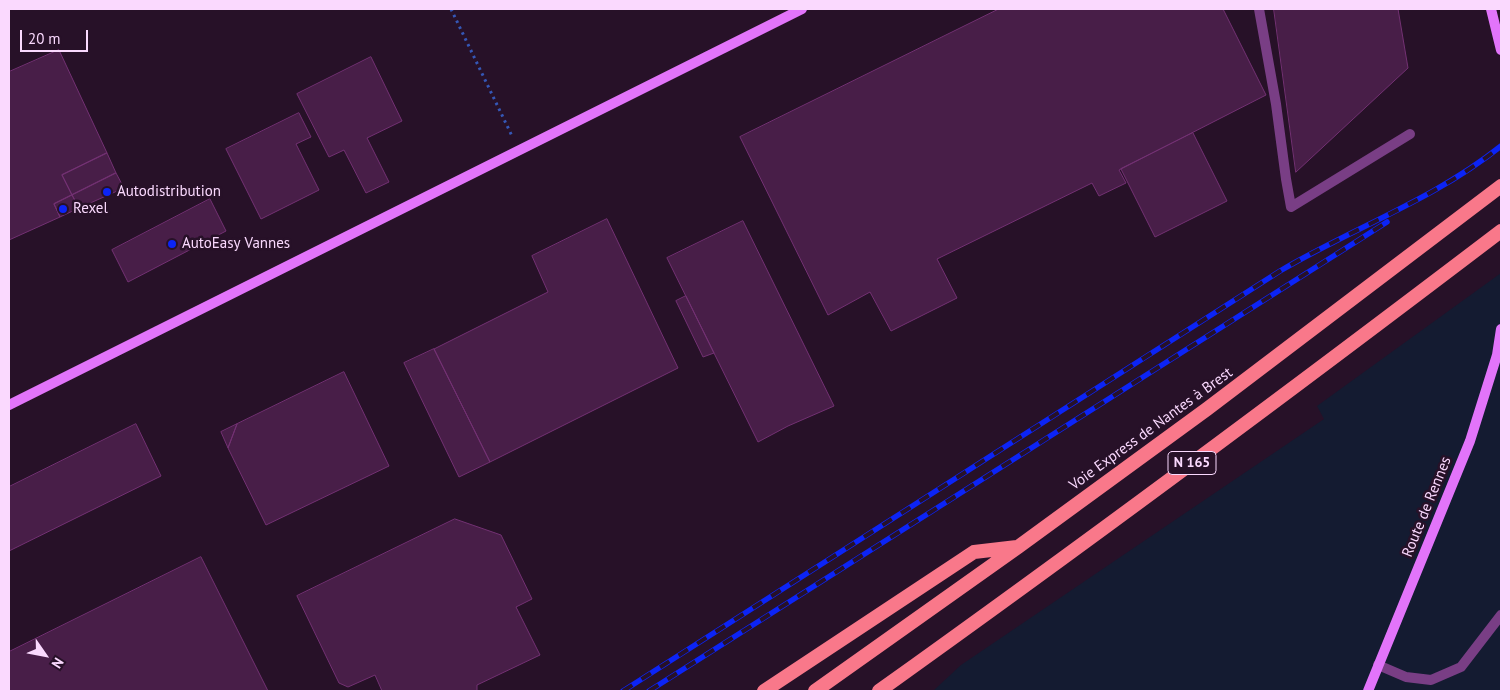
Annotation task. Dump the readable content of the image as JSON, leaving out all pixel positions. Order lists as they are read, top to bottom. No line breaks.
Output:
{"streets":{"highway":["Voie Express de Nantes à Brest","N 165"],"main road":["Route de Rennes"]},"places":["Autodistribution","Rexel","AutoEasy Vannes"],"scale_bar":"20 m","north":"bottom right"}
